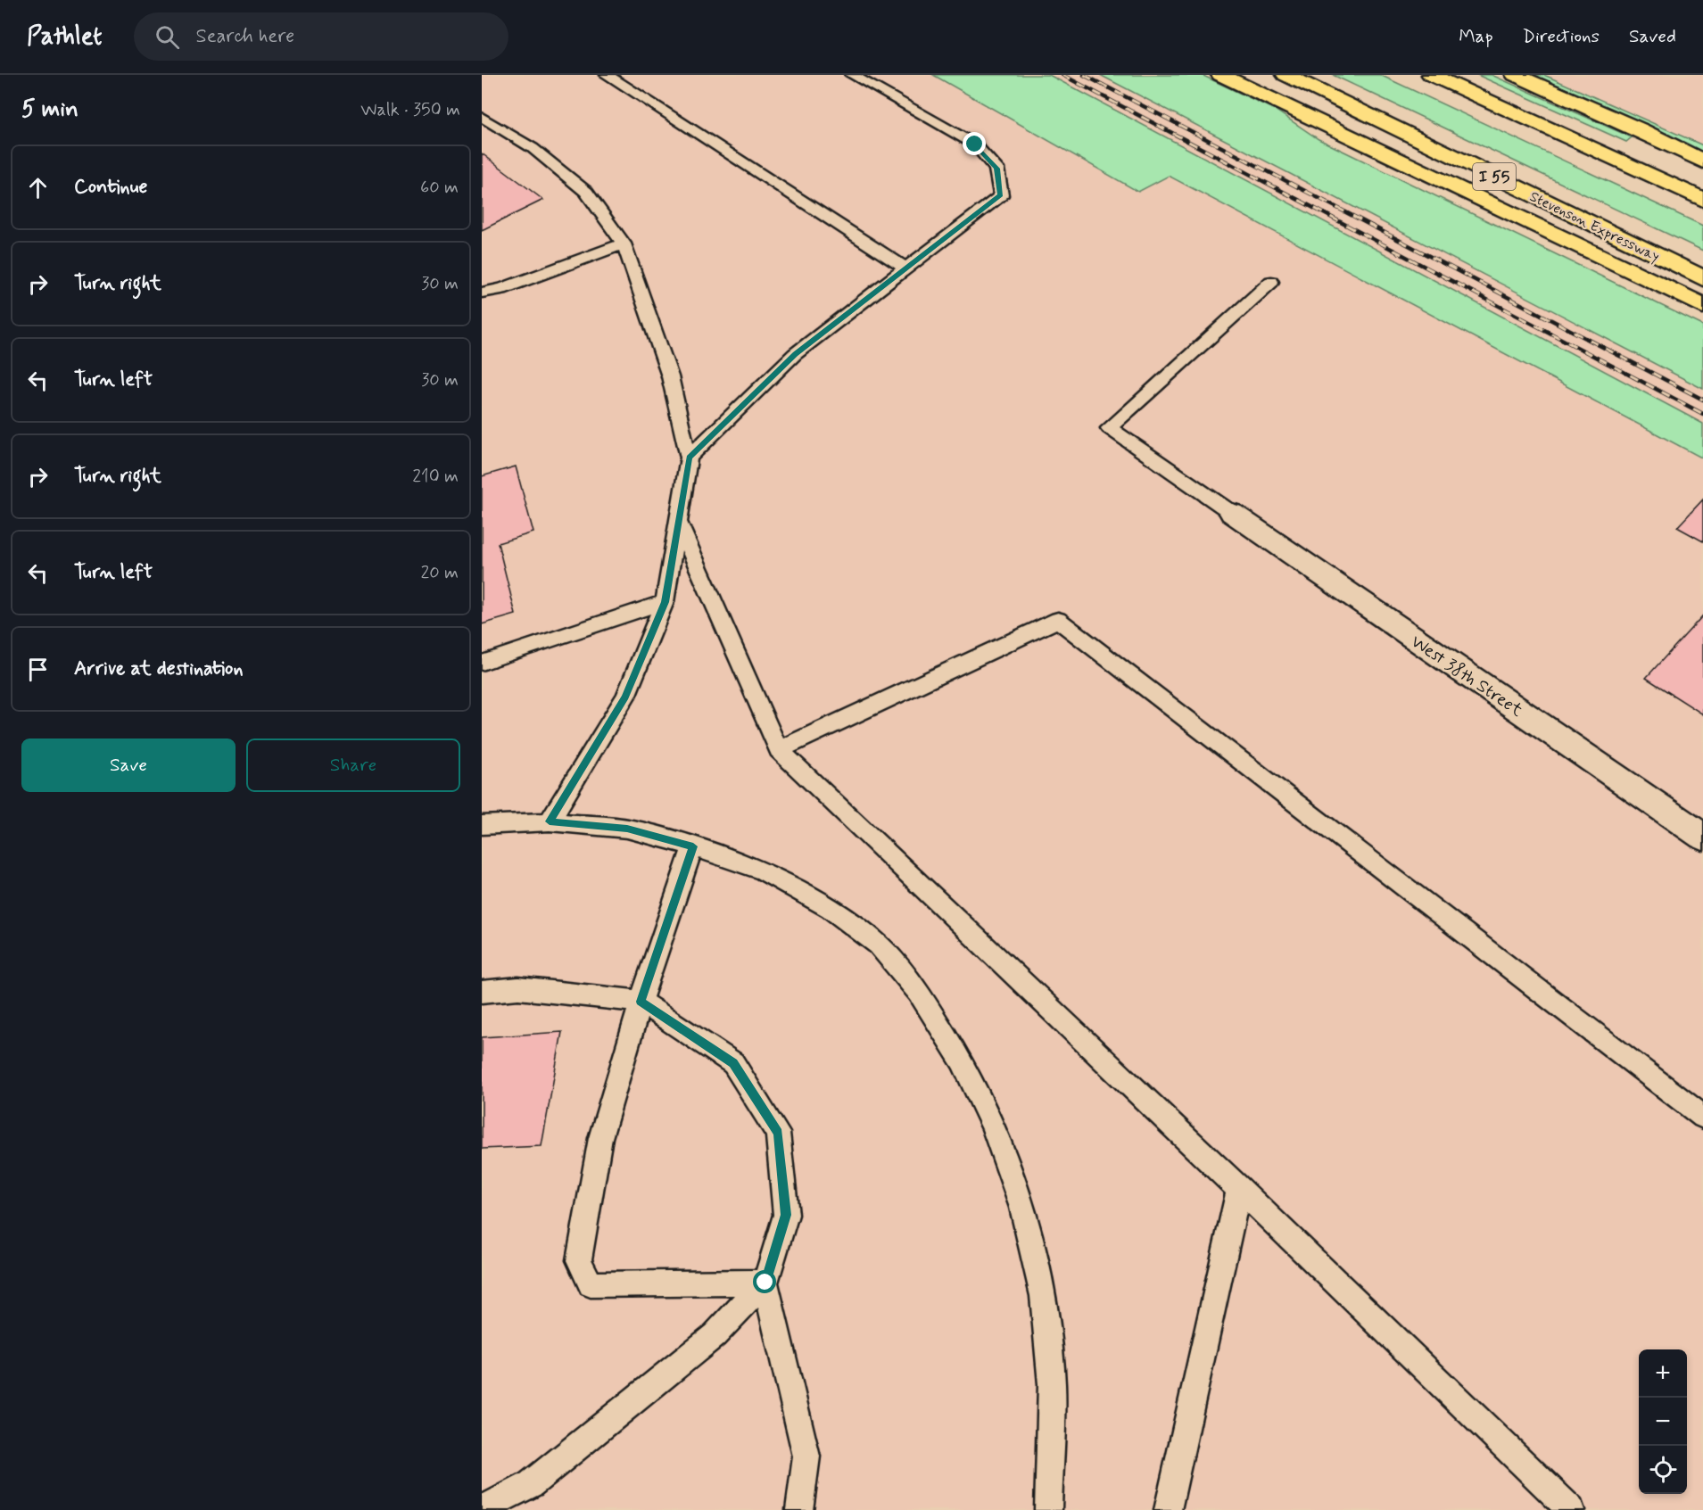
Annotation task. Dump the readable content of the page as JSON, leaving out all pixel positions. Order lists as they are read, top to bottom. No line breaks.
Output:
{"streets":{"highway":["I 55","Stevenson Expressway"],"street":["West 38th Street"]},"page":{"header":"Pathlet","search":"Search here","nav":["Map","Directions","Saved"],"heading":["5 min","Walk · 350 m"],"list":[["Continue","60 m"],["Turn right","30 m"],["Turn left","30 m"],["Turn right","210 m"],["Turn left","20 m"],"Arrive at destination"],"buttons":["Save","Share"],"map_buttons":["+","−"]}}
